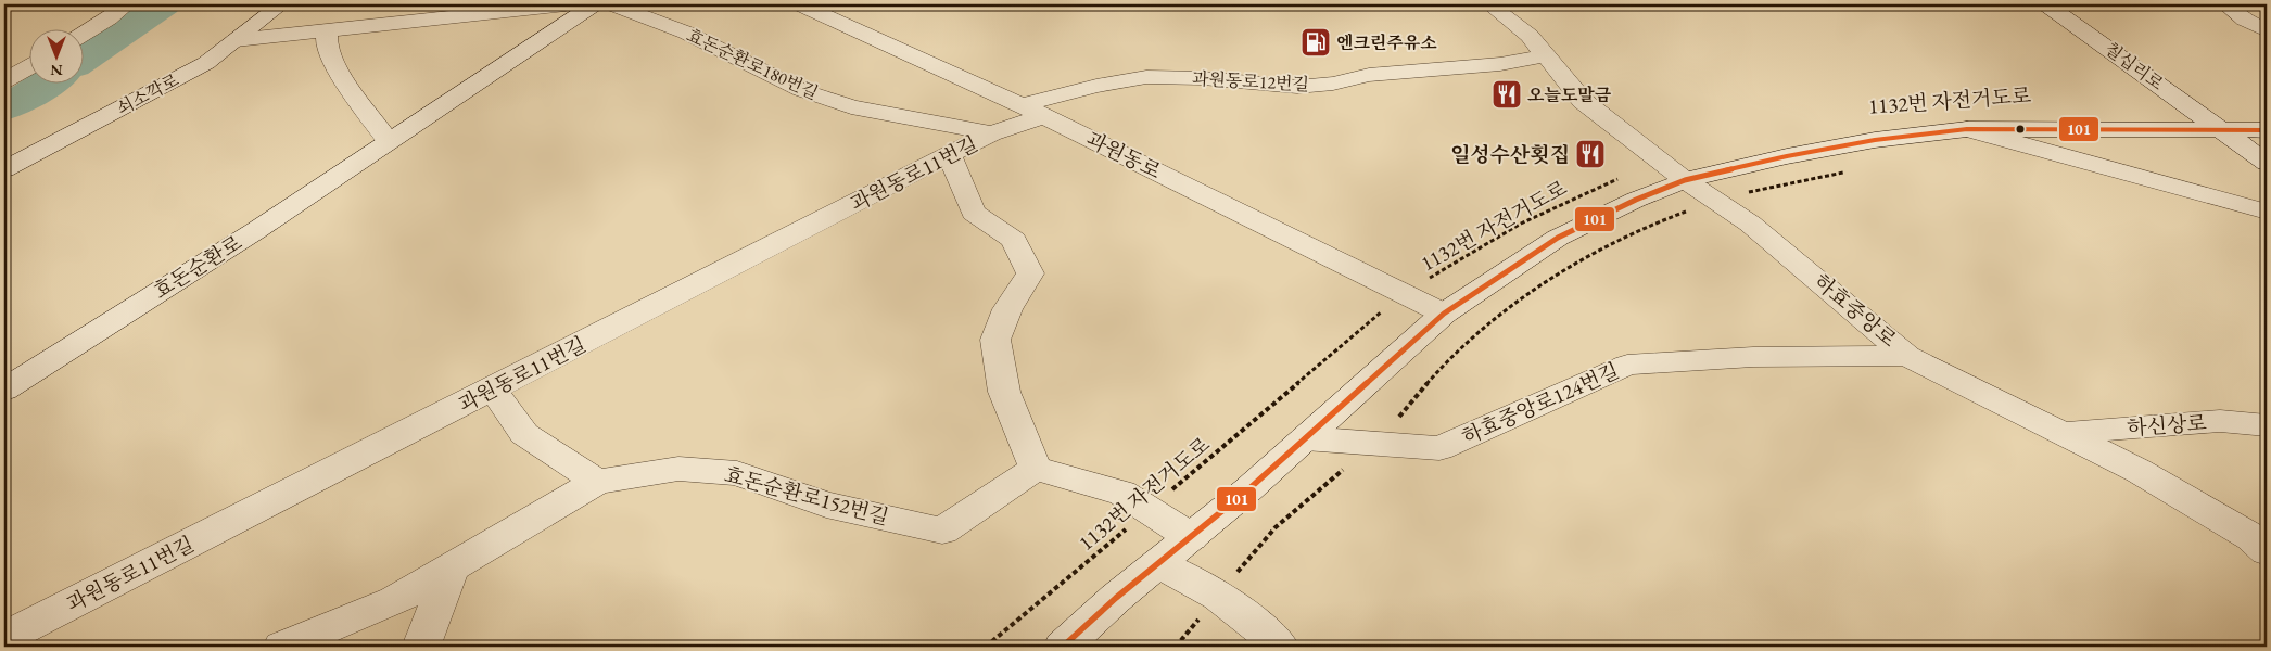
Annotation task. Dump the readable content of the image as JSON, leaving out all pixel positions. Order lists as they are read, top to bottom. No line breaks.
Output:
{"streets":{"street":["효돈순환로180번길","칠십리로","과원동로12번길","쇠소깍로","과원동로","과원동로11번길","효돈순환로","하효중앙로","하효중앙로124번길","하신상로","효돈순환로152번길"],"path":["1132번 자전거도로"]},"crossings":[["효돈순환로180번길","과원동로11번길"],["과원동로12번길","과원동로"],["과원동로12번길","과원동로11번길"],["과원동로12번길","하효중앙로"],["1132번 자전거도로","과원동로"],["1132번 자전거도로","하효중앙로"],["과원동로","과원동로11번길"],["하효중앙로","하효중앙로124번길"],["하효중앙로","하신상로"]],"places":{"fuel station":["엔크린주유소"],"restaurant":["오늘도말금","일성수산횟집"]},"lines":["transit line 101"],"north":"bottom"}
